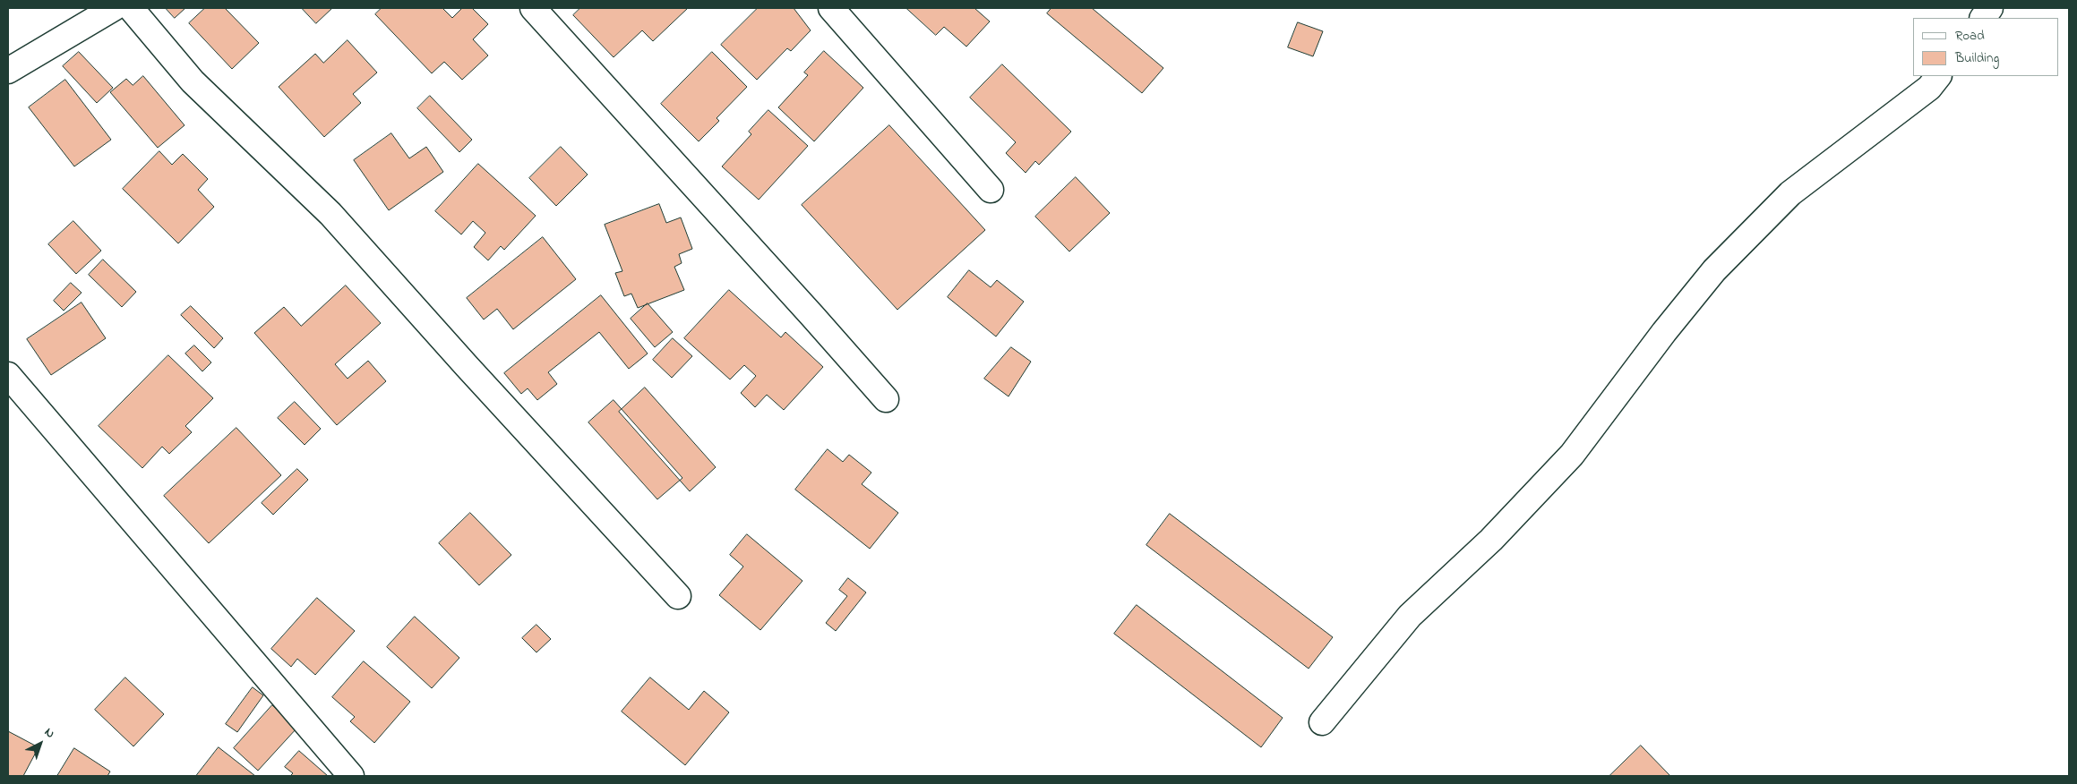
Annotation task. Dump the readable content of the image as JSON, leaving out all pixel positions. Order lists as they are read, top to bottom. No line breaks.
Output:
{"legend":["Road","Building"],"north":"top right"}
